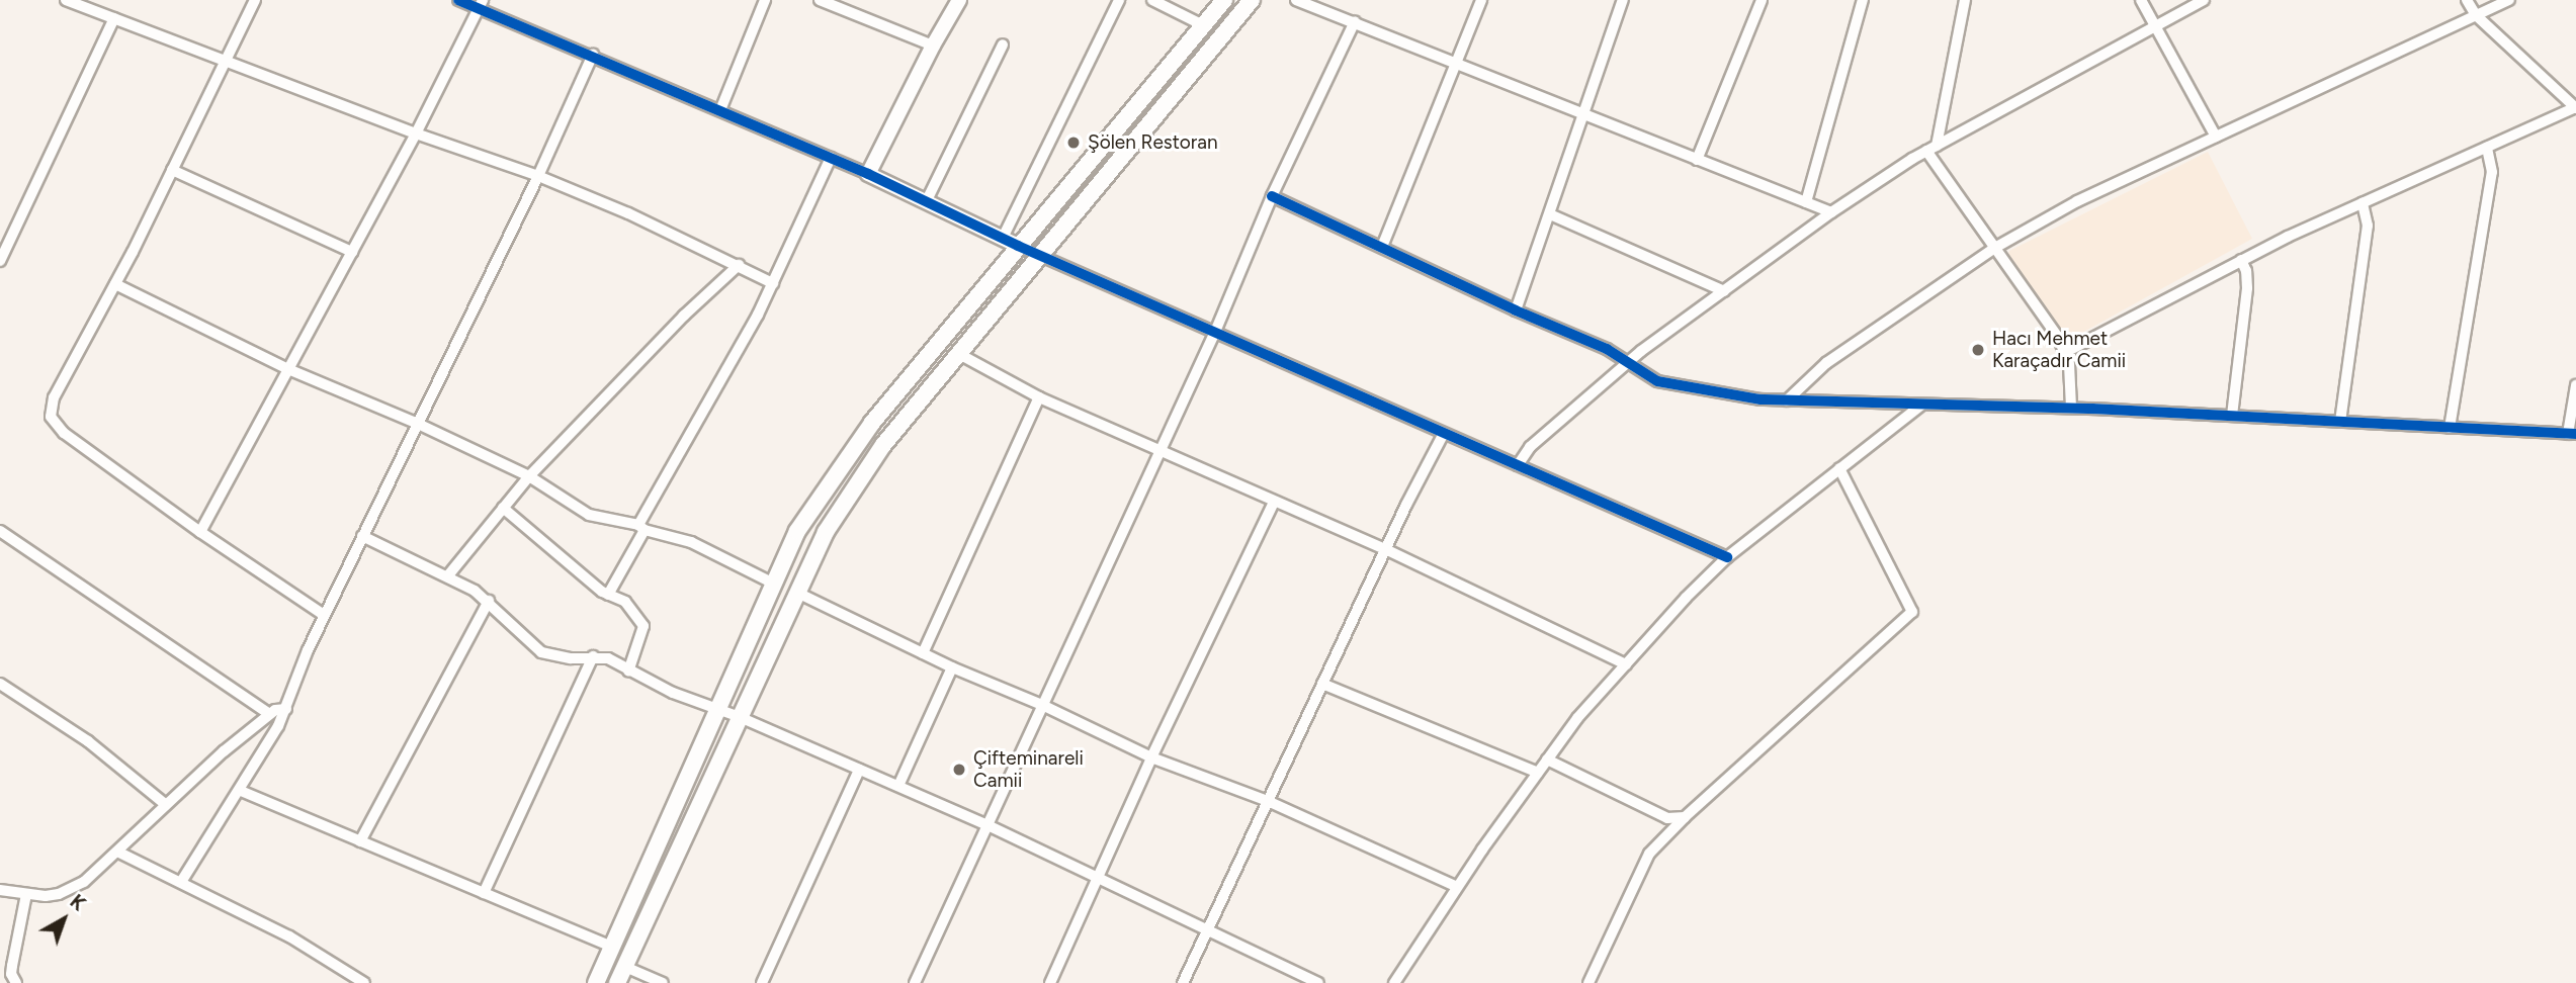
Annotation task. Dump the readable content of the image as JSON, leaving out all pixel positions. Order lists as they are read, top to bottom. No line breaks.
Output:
{"places":["Şölen Restoran","Hacı Mehmet Karaçadır Camii","Çifteminareli Camii"],"north":"top right"}
